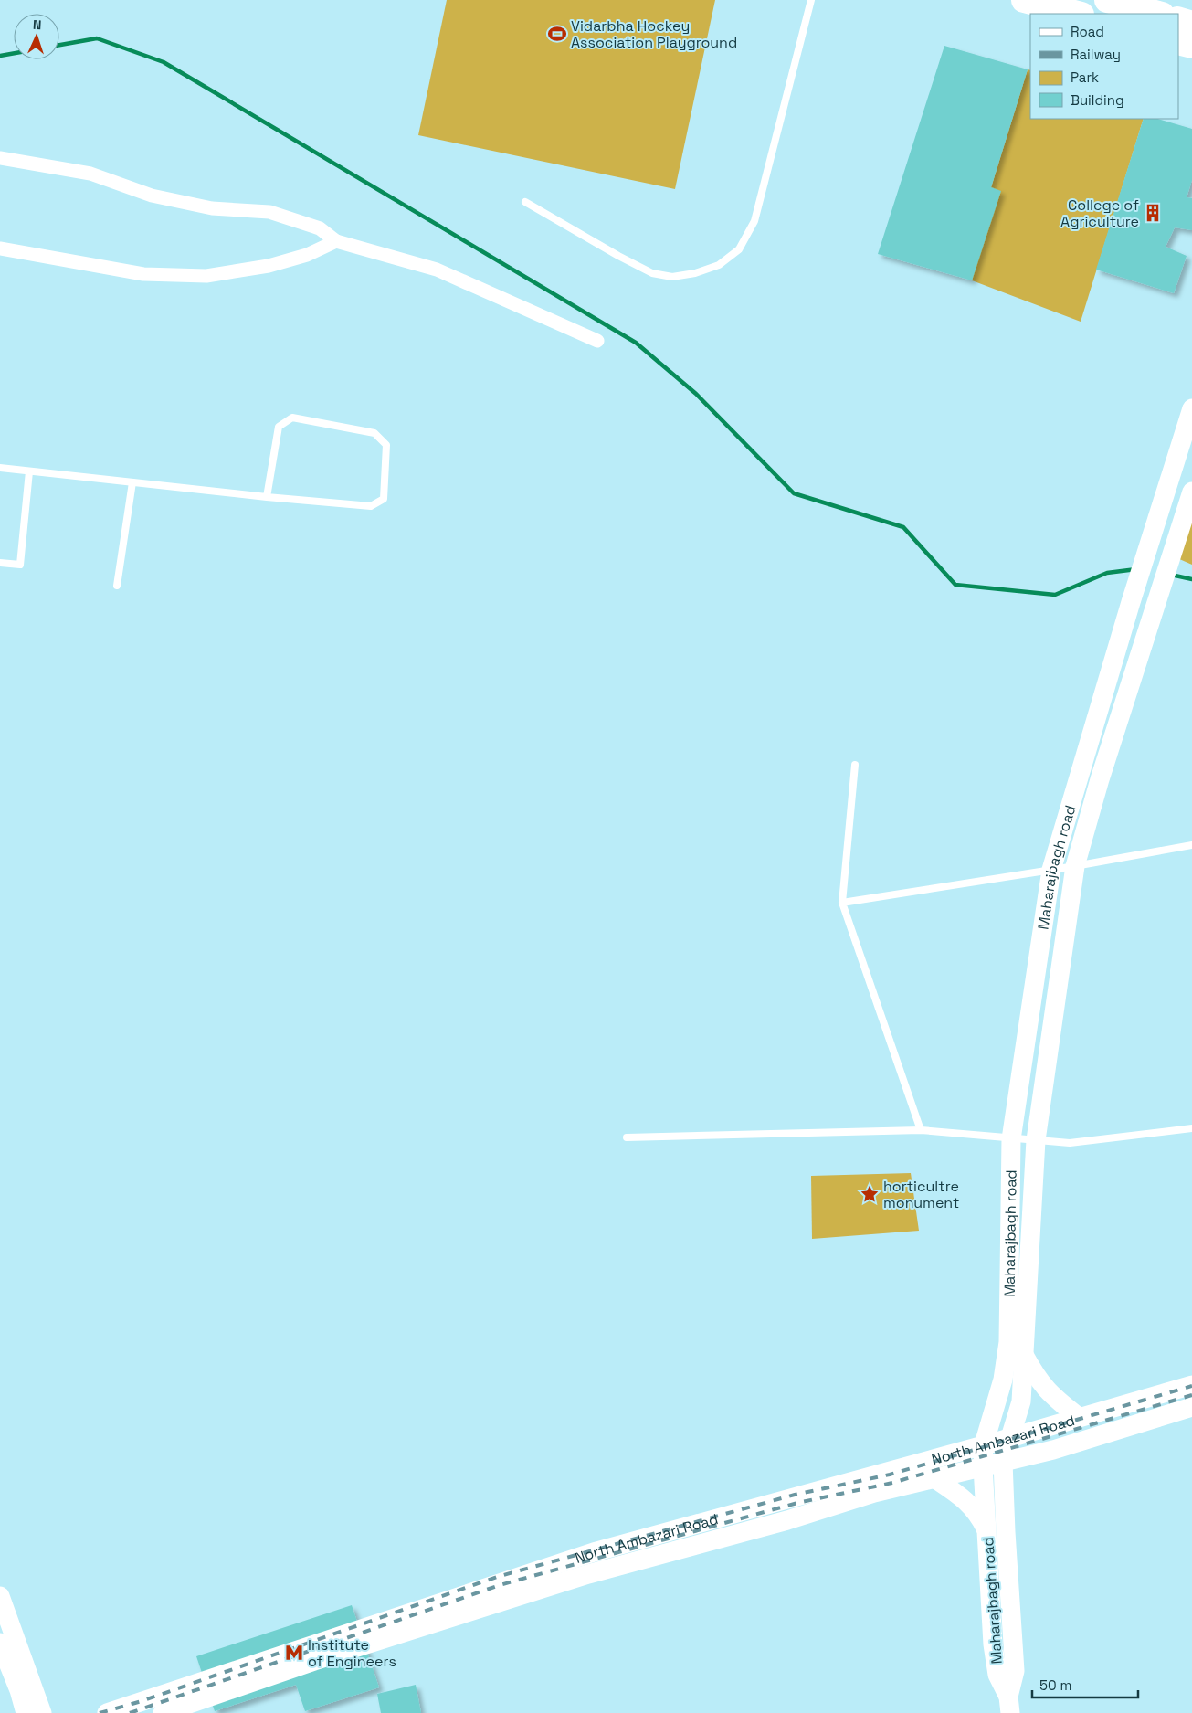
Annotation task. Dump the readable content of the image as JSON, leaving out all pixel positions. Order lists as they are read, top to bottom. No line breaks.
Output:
{"streets":{"main road":["Maharajbagh road","North Ambazari Road"]},"crossings":[["Maharajbagh road","North Ambazari Road"]],"places":{"sports":["Vidarbha Hockey Association Playground"],"building":["College of Agriculture"],"place":["horticultre monument"],"metro station":["Institute of Engineers"]},"legend":["Road","Railway","Park","Building"],"scale_bar":"50 m","north":"top"}
